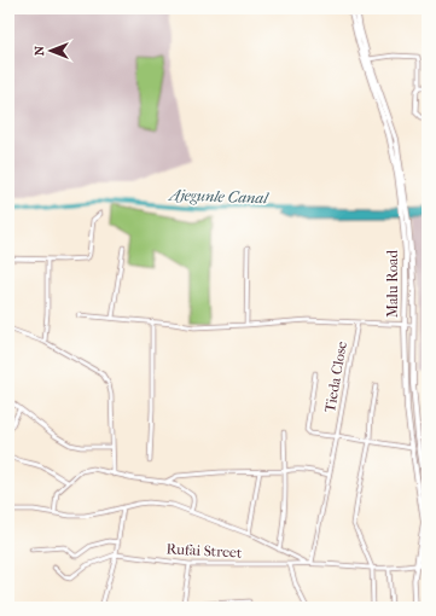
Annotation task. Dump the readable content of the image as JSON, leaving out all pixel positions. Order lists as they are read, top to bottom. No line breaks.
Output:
{"streets":{"main road":["Malu Road"],"street":["Tieda Close","Rufai Street"]},"crossings":[["Malu Road","Rufai Street"],["Tieda Close","Rufai Street"]],"water":["Ajegunle Canal"],"north":"left"}
